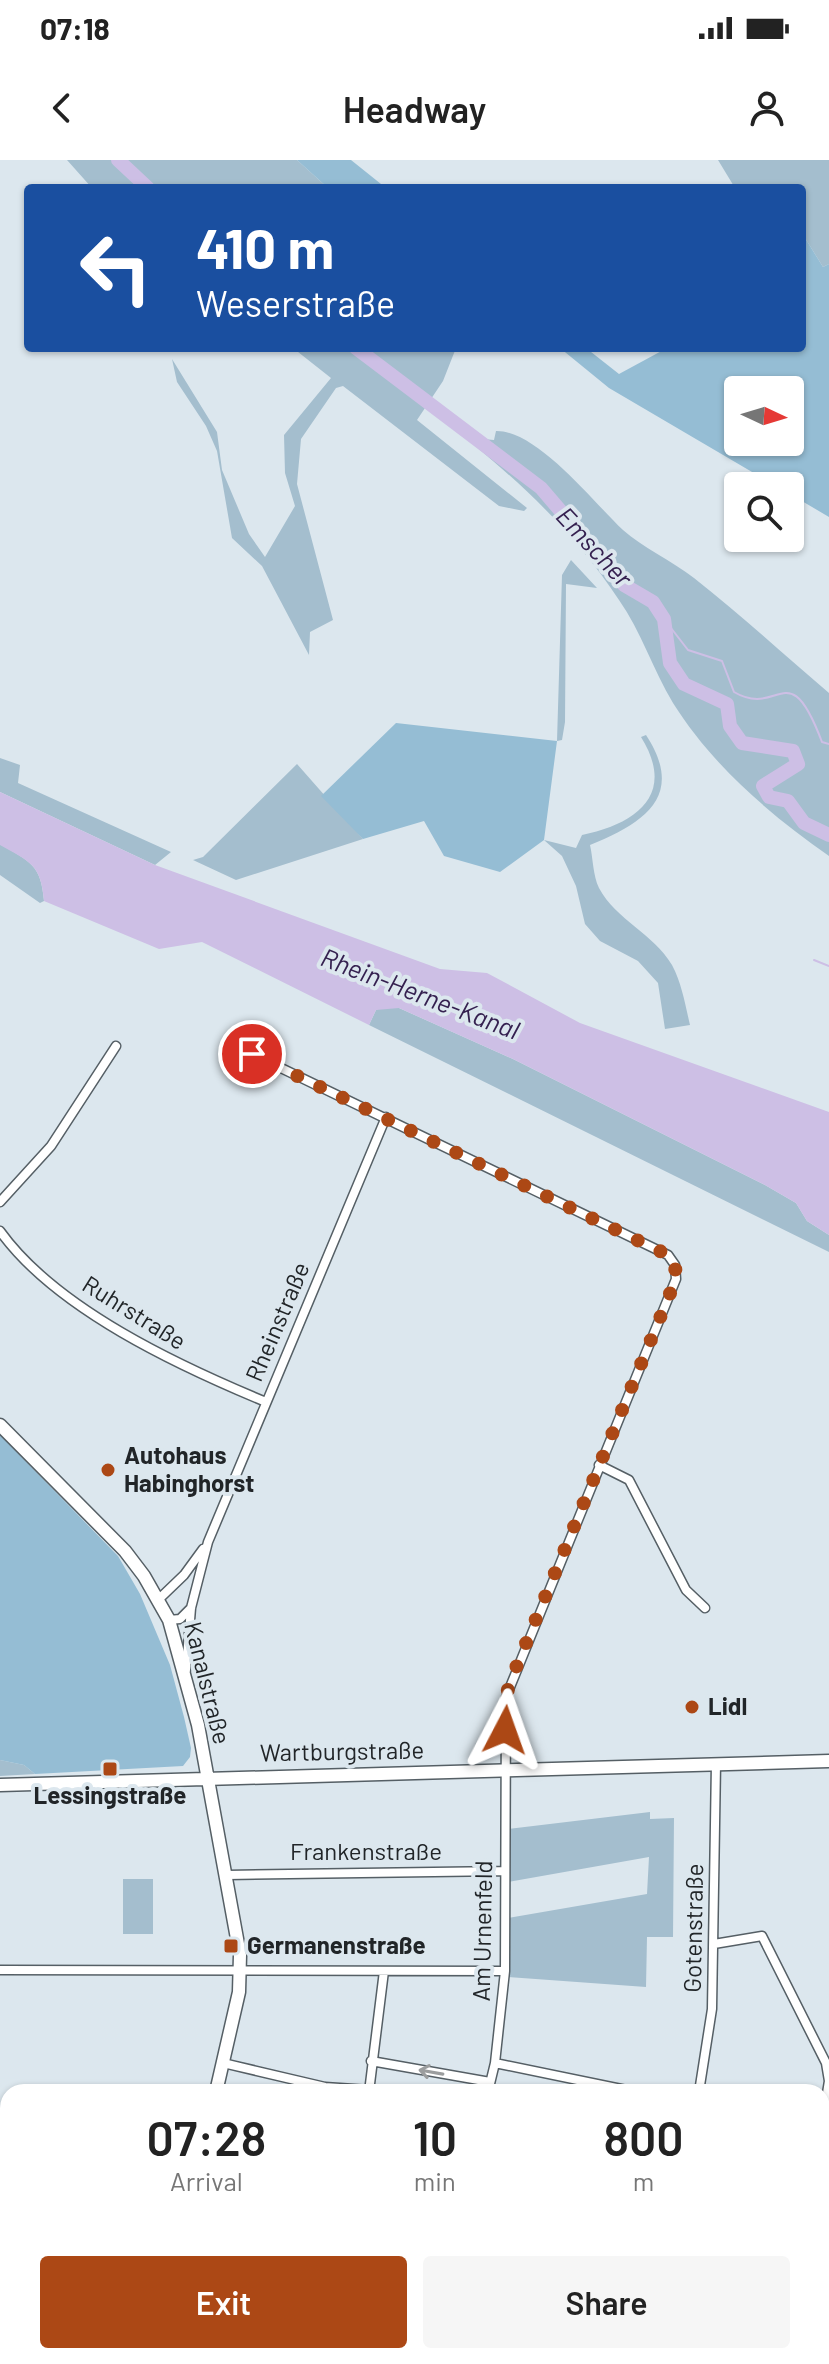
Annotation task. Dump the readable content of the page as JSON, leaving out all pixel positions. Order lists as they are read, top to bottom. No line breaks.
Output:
{"streets":{"main road":["Kanalstraße","Wartburgstraße"],"street":["Ruhrstraße","Rheinstraße","Frankenstraße","Gotenstraße","Am Urnenfeld"]},"crossings":[["Ruhrstraße","Rheinstraße"],["Rheinstraße","Kanalstraße"],["Rheinstraße","Am Urnenfeld"],["Kanalstraße","Wartburgstraße"],["Kanalstraße","Frankenstraße"],["Wartburgstraße","Gotenstraße"],["Wartburgstraße","Am Urnenfeld"],["Frankenstraße","Am Urnenfeld"]],"water":["Emscher","Rhein-Herne-Kanal"],"places":{"other":["Autohaus Habinghorst","Lidl"],"transit":["Lessingstraße","Germanenstraße"]},"north":"right","page":{"status":"07:18","header":"Headway","turn":["410 m","Weserstraße"],"eta":["07:28","Arrival","10","min","800","m"],"buttons":["Exit","Share"]}}
